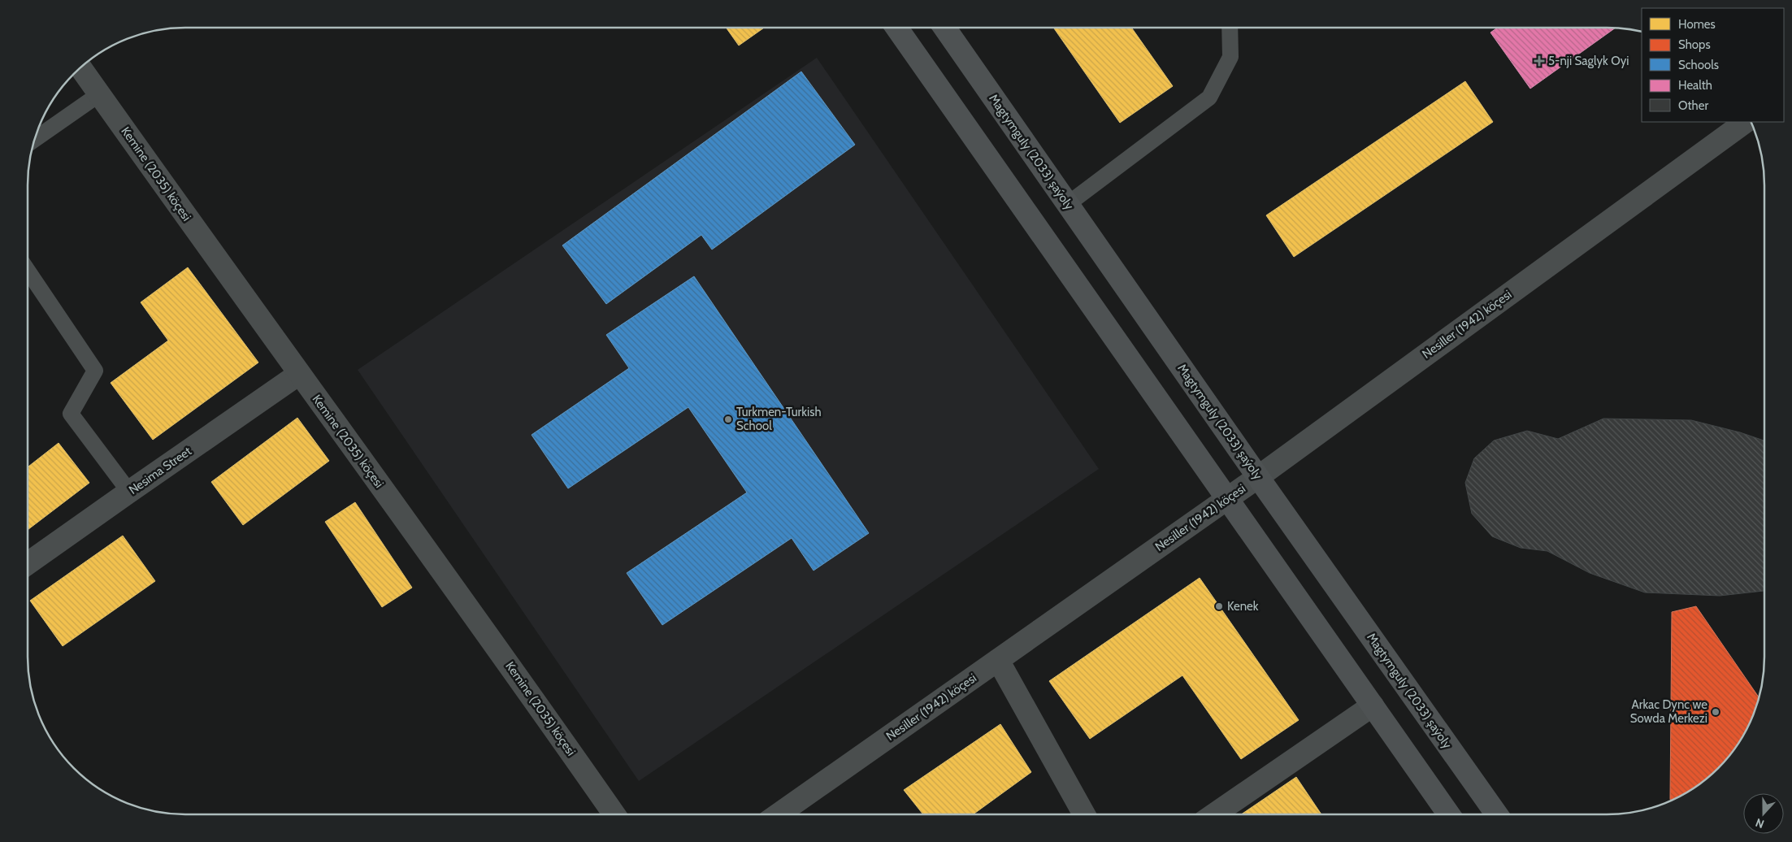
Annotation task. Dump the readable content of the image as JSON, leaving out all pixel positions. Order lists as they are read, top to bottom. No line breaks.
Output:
{"streets":{"main road":["Magtymguly (2033) şaýoly"],"street":["Kemine (2035) köçesi","Nesiller (1942) köçesi","Nesima Street"]},"crossings":[["Magtymguly (2033) şaýoly","Nesiller (1942) köçesi"],["Kemine (2035) köçesi","Nesima Street"]],"places":{"health":["5-nji Saglyk Oyi"],"other":["Turkmen-Turkish School","Kenek","Arkac Dync we Sowda Merkezi"]},"legend":["Homes","Shops","Schools","Health","Other"],"north":"bottom"}
